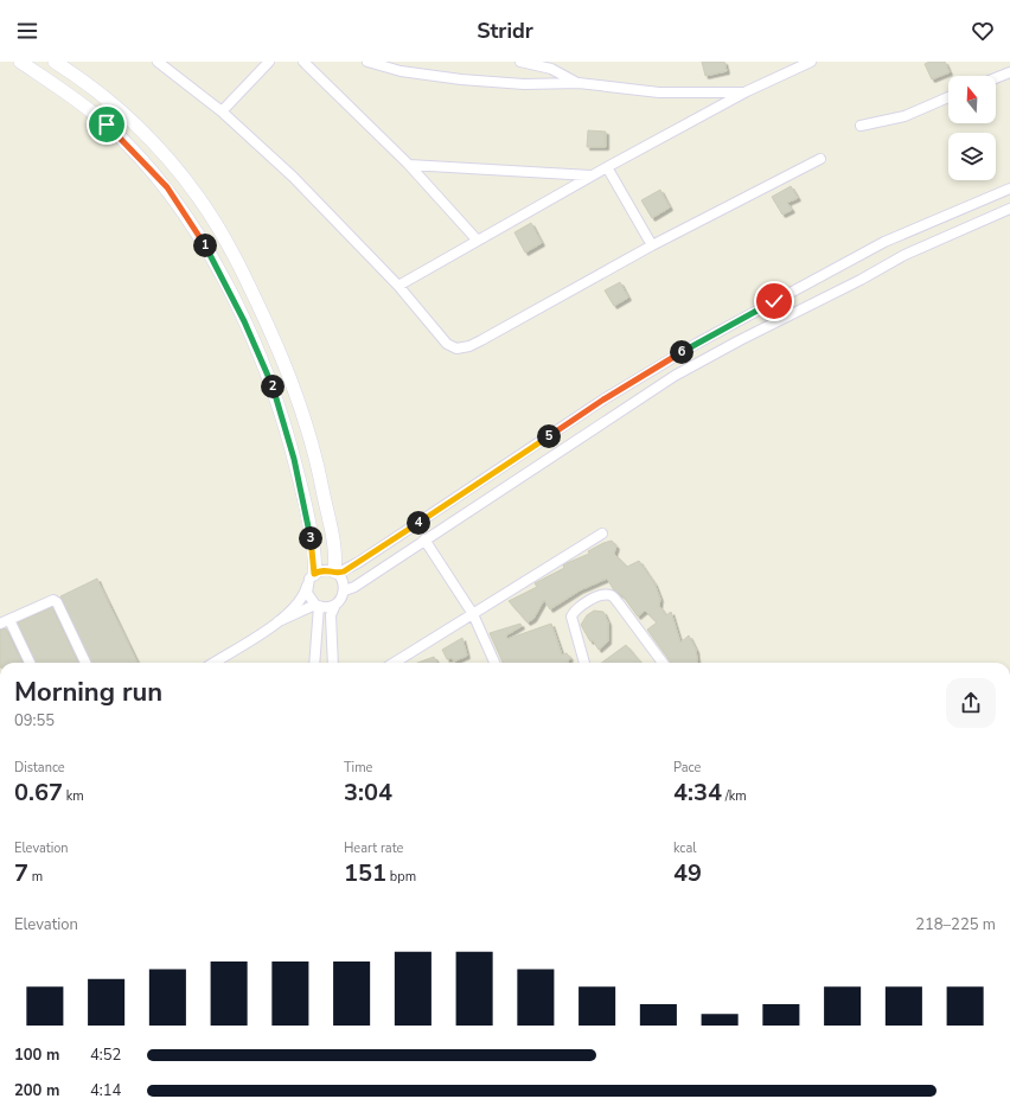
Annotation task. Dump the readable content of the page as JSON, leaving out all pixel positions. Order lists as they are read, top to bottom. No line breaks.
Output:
{"north":"top","page":{"header":"Stridr","pins":["1","6","2","5","4","3"],"heading":["Morning run","09:55"],"stats":[["Distance","0.67 km"],["Time","3:04"],["Pace","4:34 /km"],["Elevation","7 m"],["Heart rate","151 bpm"],["kcal","49"]],"chart":["Elevation","218–225 m"],"list":[{"name":"100 m","note":"4:52"},{"name":"200 m","note":"4:14"}]}}
